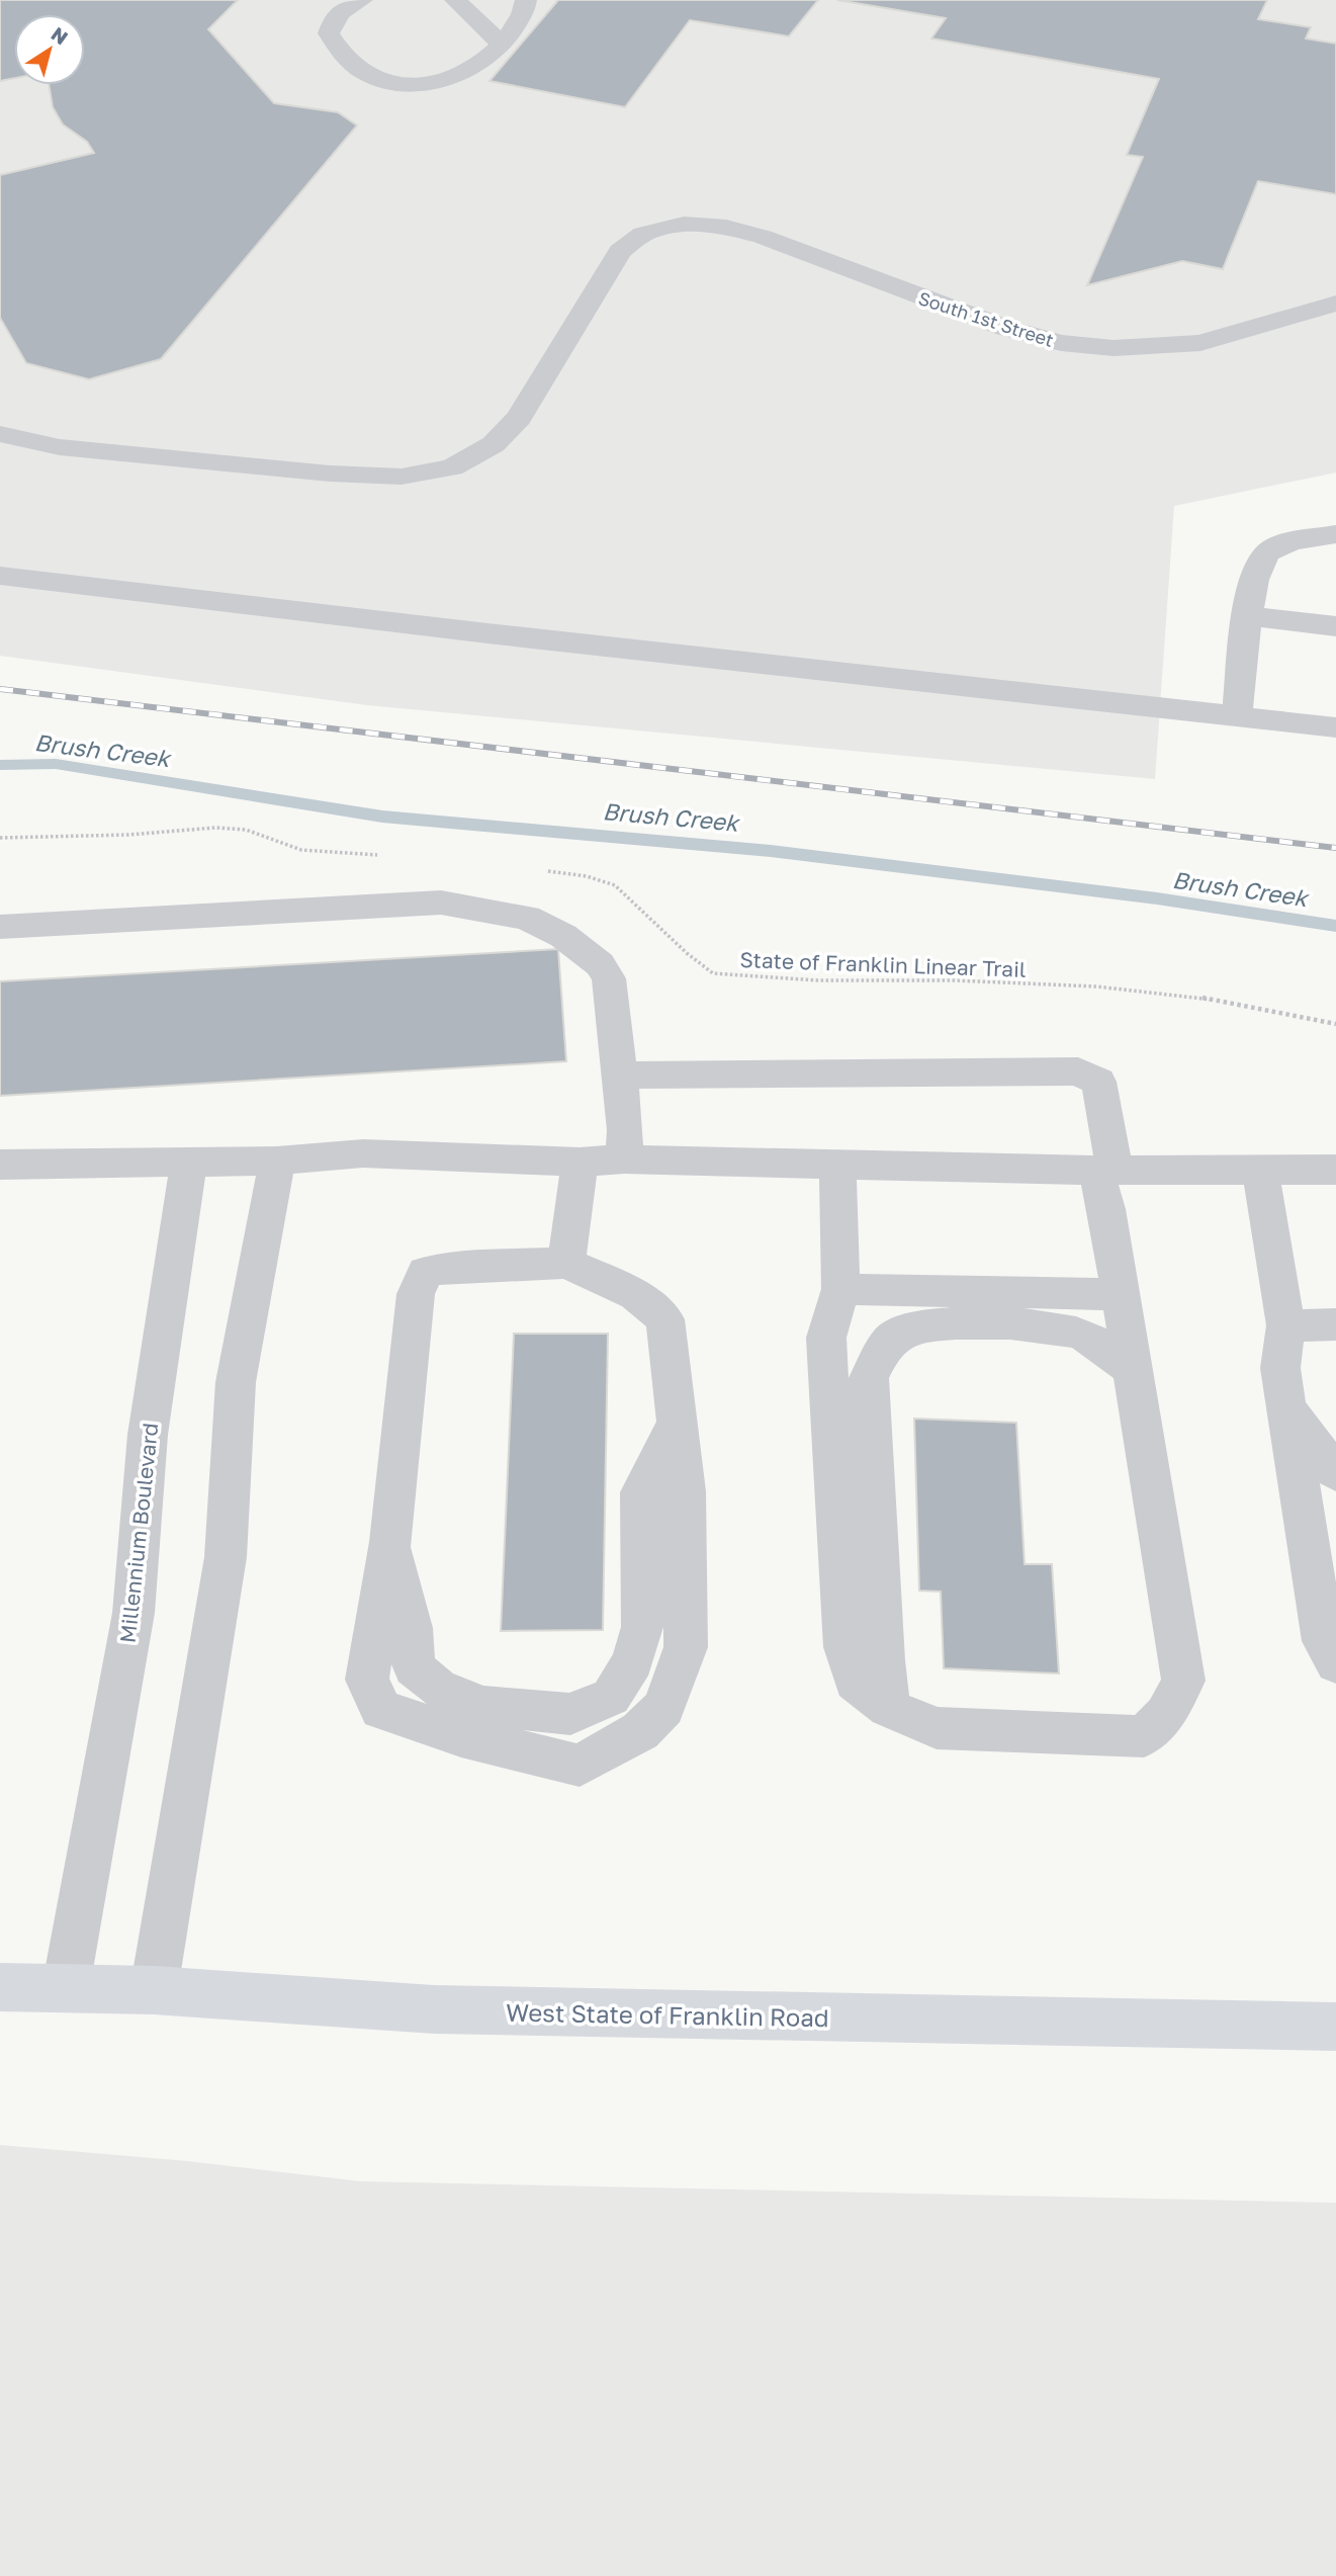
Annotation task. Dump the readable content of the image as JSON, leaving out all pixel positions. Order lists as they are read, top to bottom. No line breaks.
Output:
{"streets":{"highway":["West State of Franklin Road"],"street":["South 1st Street","Millennium Boulevard"],"path":["State of Franklin Linear Trail"]},"crossings":[["Millennium Boulevard","West State of Franklin Road"]],"water":["Brush Creek"],"north":"top right"}
